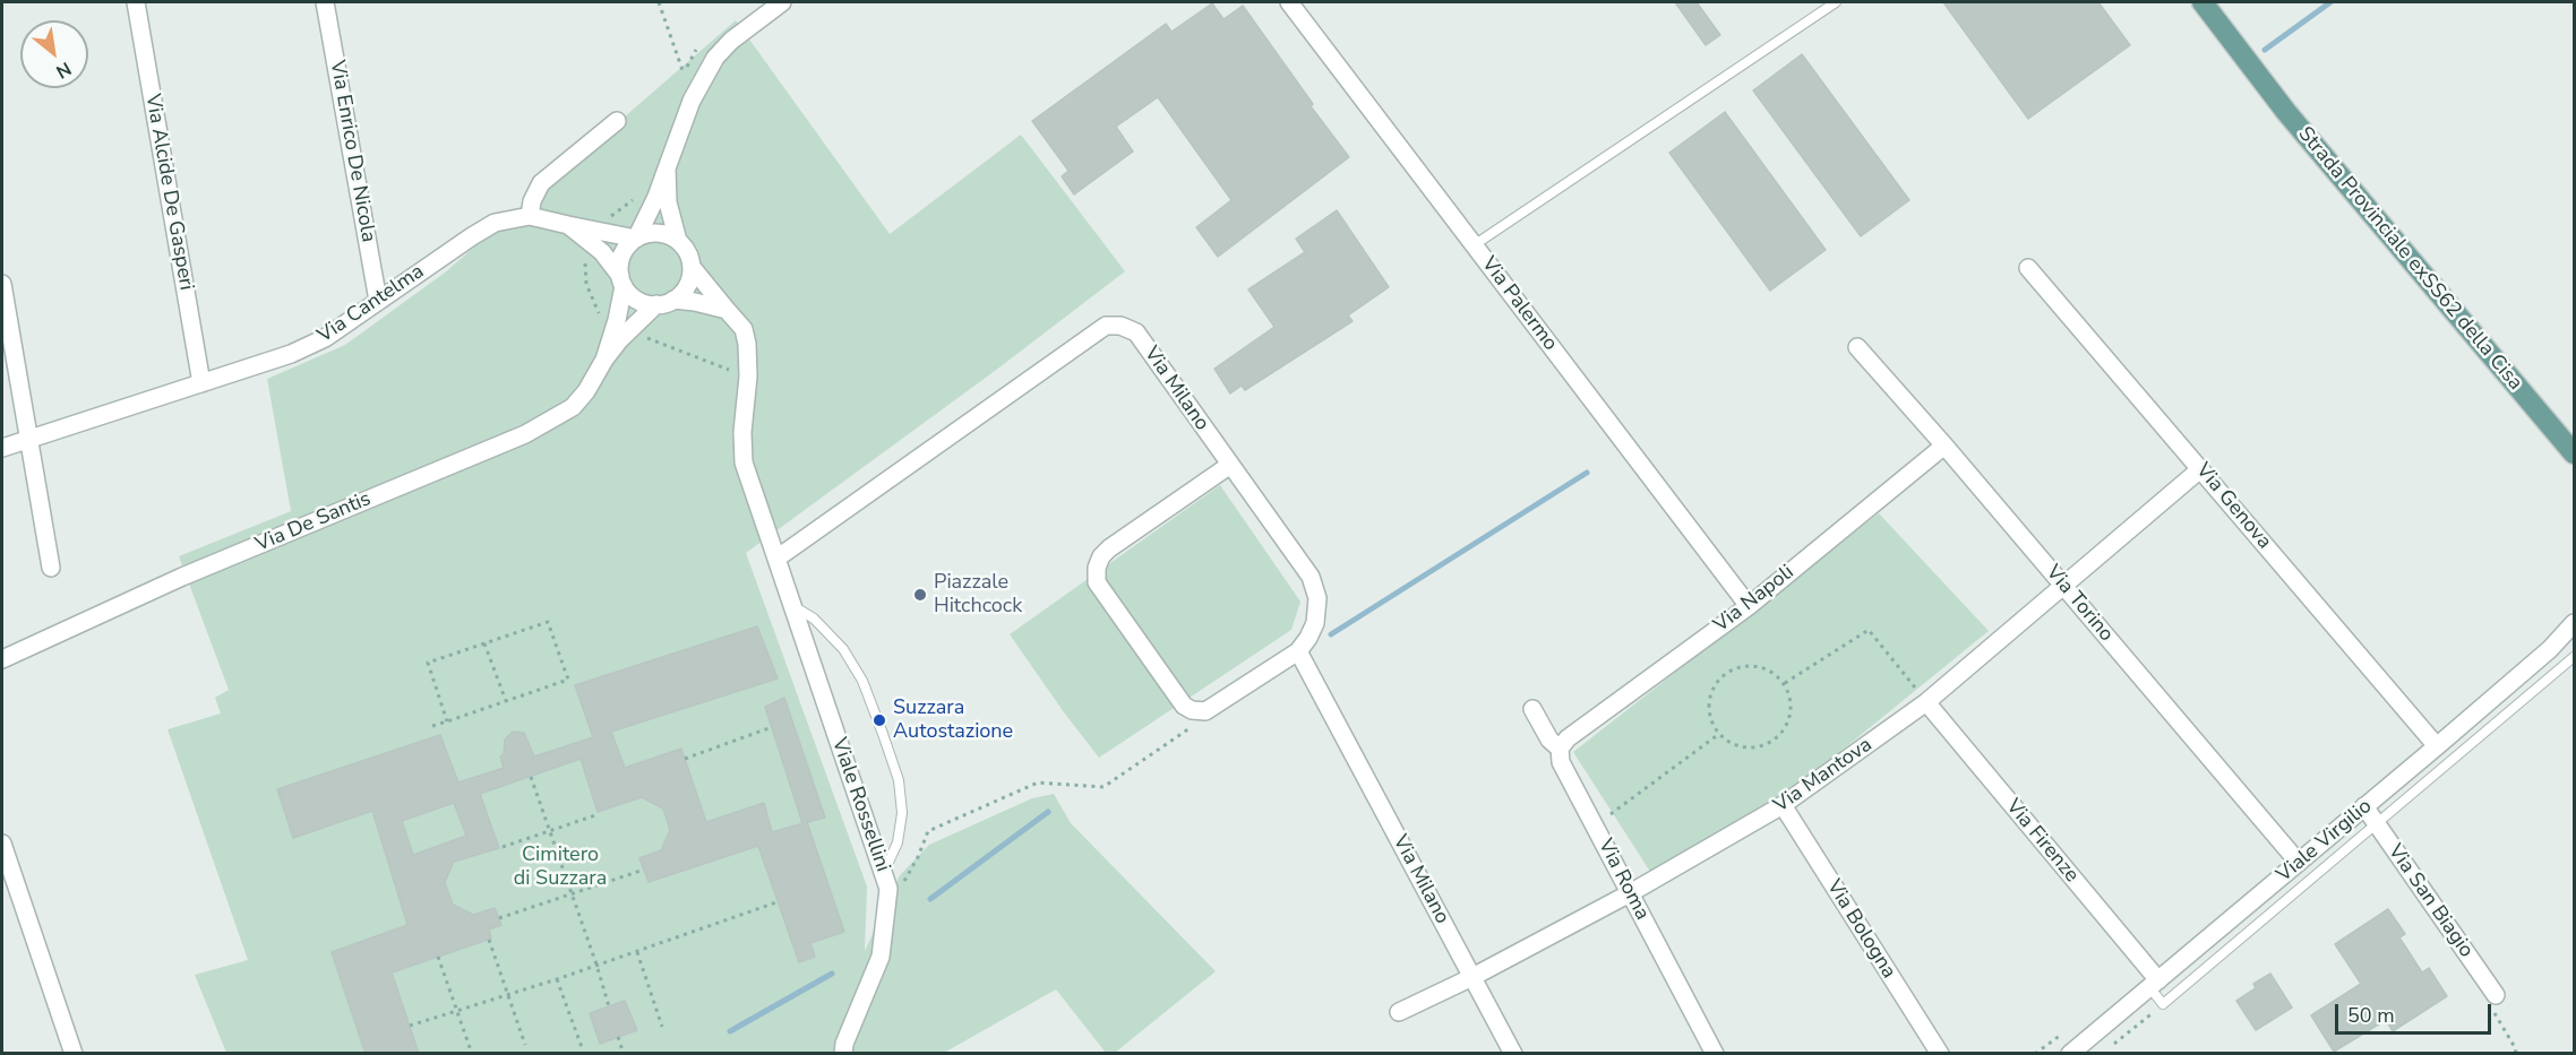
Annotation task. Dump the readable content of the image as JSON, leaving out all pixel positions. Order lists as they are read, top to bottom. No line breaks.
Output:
{"streets":{"main road":["Strada Provinciale exSS62 della Cisa"],"street":["Via Enrico De Nicola","Via Alcide De Gasperi","Via Cantelma","Via Palermo","Via Milano","Via Genova","Via De Santis","Via Napoli","Via Torino","Via Mantova","Viale Rossellini","Via Firenze","Viale Virgilio","Via Roma","Via San Biagio","Via Bologna"]},"crossings":[["Via Enrico De Nicola","Via Cantelma"],["Via Alcide De Gasperi","Via Cantelma"],["Via Palermo","Via Napoli"],["Via Milano","Via Mantova"],["Via Milano","Viale Rossellini"],["Via Genova","Via Mantova"],["Via Genova","Viale Virgilio"],["Via Napoli","Via Torino"],["Via Napoli","Via Roma"],["Via Torino","Via Mantova"],["Via Torino","Viale Virgilio"],["Via Mantova","Via Firenze"],["Via Mantova","Via Roma"],["Via Mantova","Via Bologna"],["Via Firenze","Viale Virgilio"],["Viale Virgilio","Via San Biagio"]],"parks":["Cimitero di Suzzara"],"places":["Piazzale Hitchcock","Suzzara Autostazione"],"scale_bar":"50 m","north":"bottom right"}
